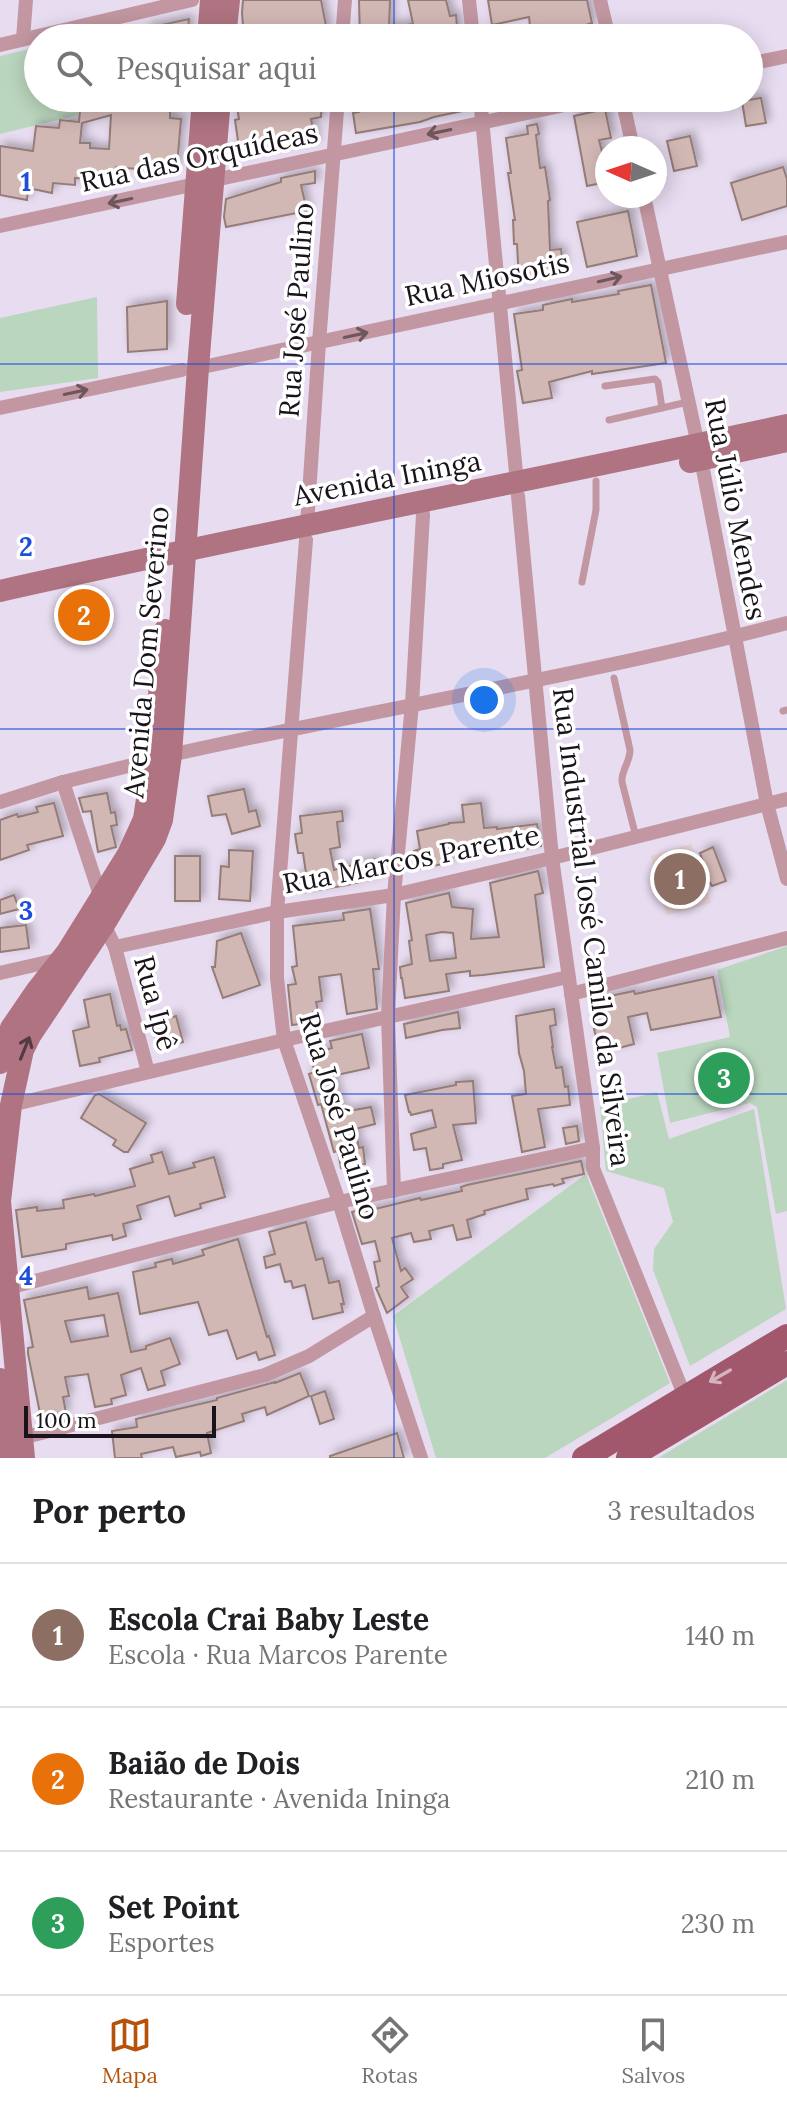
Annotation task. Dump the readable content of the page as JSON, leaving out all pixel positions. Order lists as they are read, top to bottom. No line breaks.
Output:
{"streets":{"main road":["Avenida Ininga","Avenida Dom Severino"],"street":["Rua das Orquídeas","Rua Miosotis","Rua José Paulino","Rua Júlio Mendes","Rua Marcos Parente","Rua Industrial José Camilo da Silveira","Rua Ipê"]},"crossings":[["Rua das Orquídeas","Rua José Paulino"],["Rua das Orquídeas","Avenida Dom Severino"],["Rua das Orquídeas","Rua Industrial José Camilo da Silveira"],["Rua Miosotis","Rua José Paulino"],["Rua Miosotis","Rua Júlio Mendes"],["Rua Miosotis","Avenida Dom Severino"],["Rua Miosotis","Rua Industrial José Camilo da Silveira"],["Rua José Paulino","Avenida Ininga"],["Rua José Paulino","Rua Marcos Parente"],["Avenida Ininga","Rua Júlio Mendes"],["Avenida Ininga","Avenida Dom Severino"],["Avenida Ininga","Rua Industrial José Camilo da Silveira"],["Rua Júlio Mendes","Rua Marcos Parente"],["Rua Marcos Parente","Rua Industrial José Camilo da Silveira"],["Rua Marcos Parente","Rua Ipê"]],"one_way":["Rua das Orquídeas","Rua Miosotis"],"scale_bar":"100 m","north":"left","page":{"search":"Pesquisar aqui","pins":["2","1","3"],"scale":"100 m","heading":["Por perto","3 resultados"],"list":[{"mark":"1","name":"Escola Crai Baby Leste","note":"Escola · Rua Marcos Parente","value":"140 m"},{"mark":"2","name":"Baião de Dois","note":"Restaurante · Avenida Ininga","value":"210 m"},{"mark":"3","name":"Set Point","note":"Esportes","value":"230 m"}],"nav":["Mapa","Rotas","Salvos"]},"grid":{"rows":["1","2","3","4"]}}
